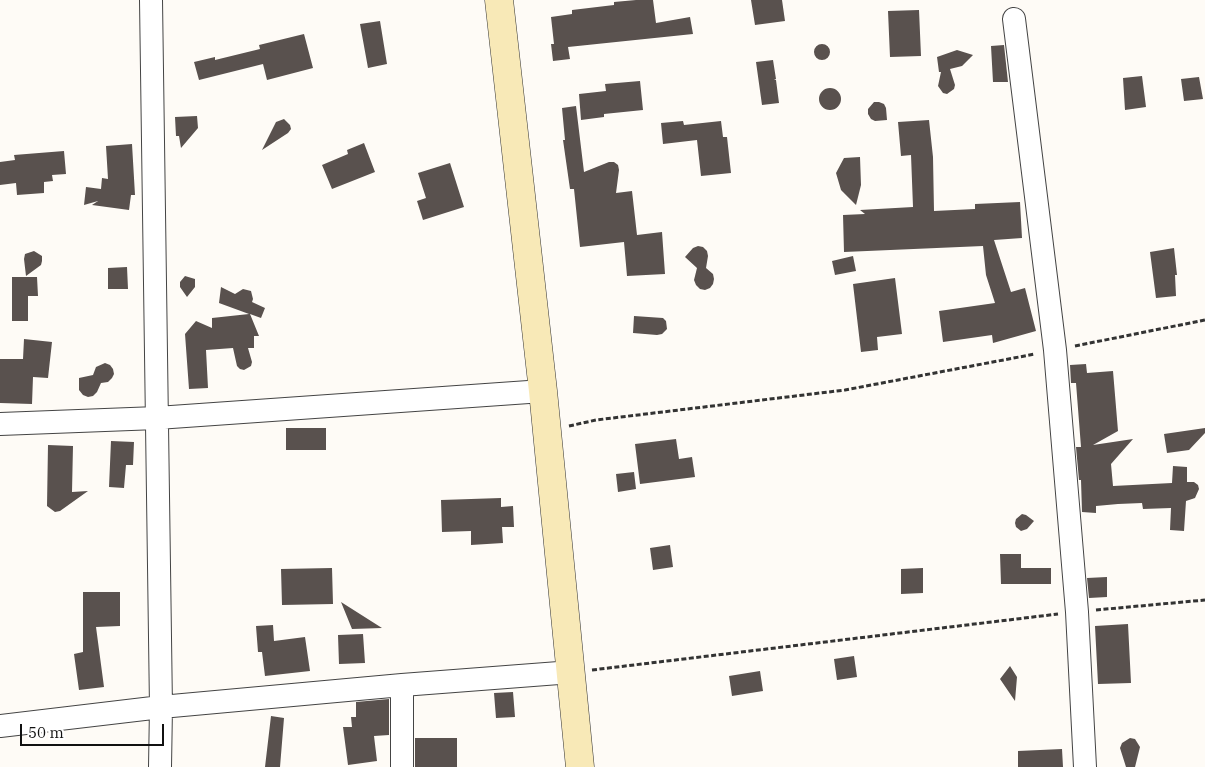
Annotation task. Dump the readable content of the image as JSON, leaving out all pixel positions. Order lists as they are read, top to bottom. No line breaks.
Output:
{"scale_bar":"50 m"}
